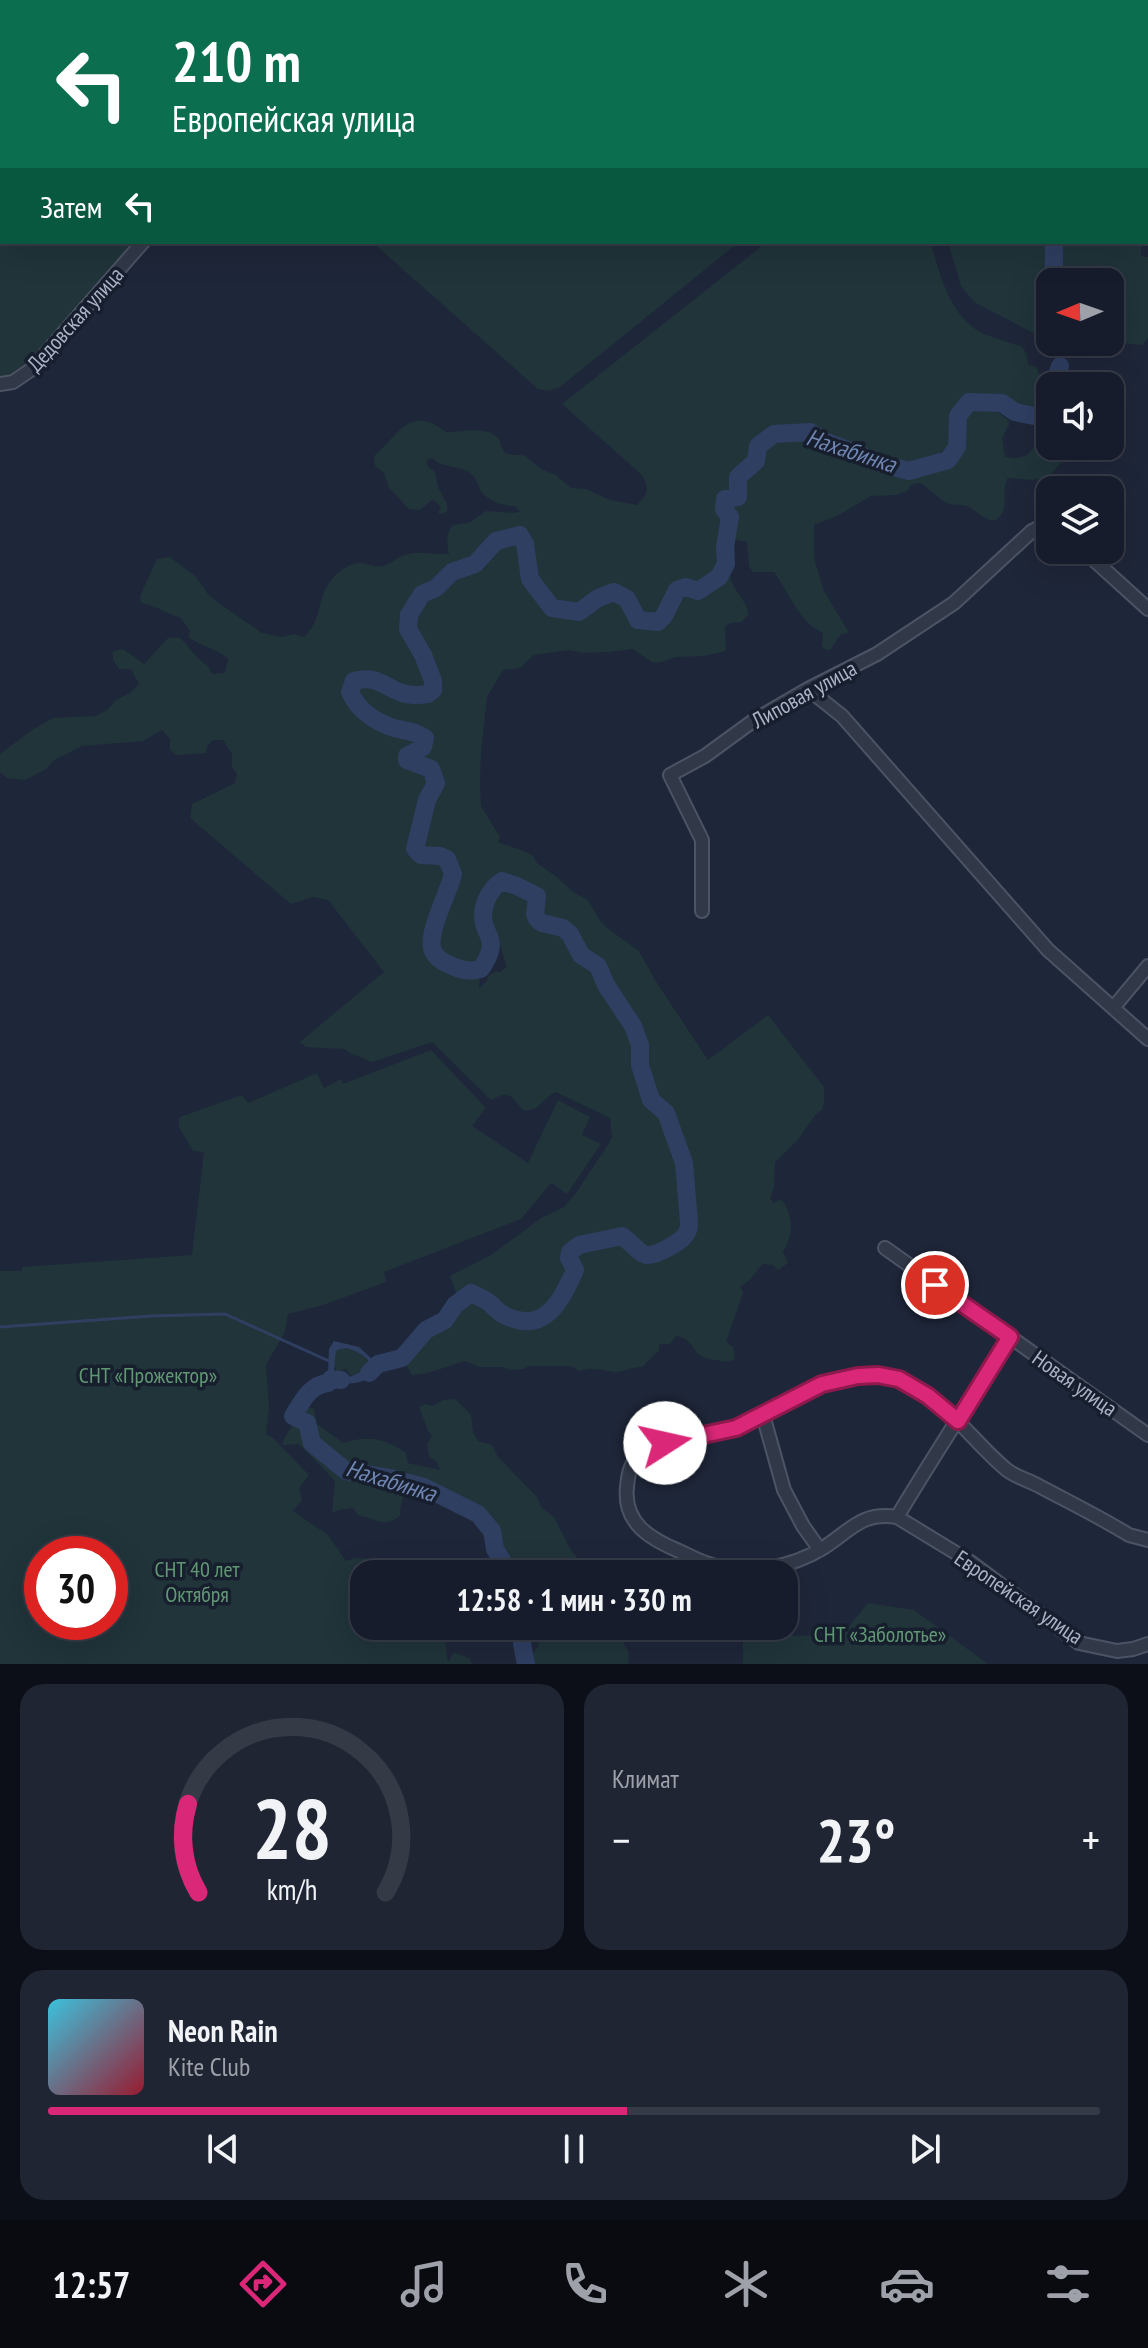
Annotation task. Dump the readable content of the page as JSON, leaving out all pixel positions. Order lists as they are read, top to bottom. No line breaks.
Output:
{"streets":{"street":["Дедовская улица","Липовая улица","Новая улица","Европейская улица"]},"water":["Нахабинка"],"parks":["СНТ «Прожектор»","СНТ 40 лет Октября","СНТ «Заболотье»"],"north":"left","page":{"turn":["210 m","Европейская улица"],"then":"Затем","limit":"30","trip":"12:58 · 1 мин · 330 m","tile":"Климат","heat":["−","23°","+"],"song":["Neon Rain","Kite Club"],"tabs":"12:57","gauge":["28","km/h"]}}
